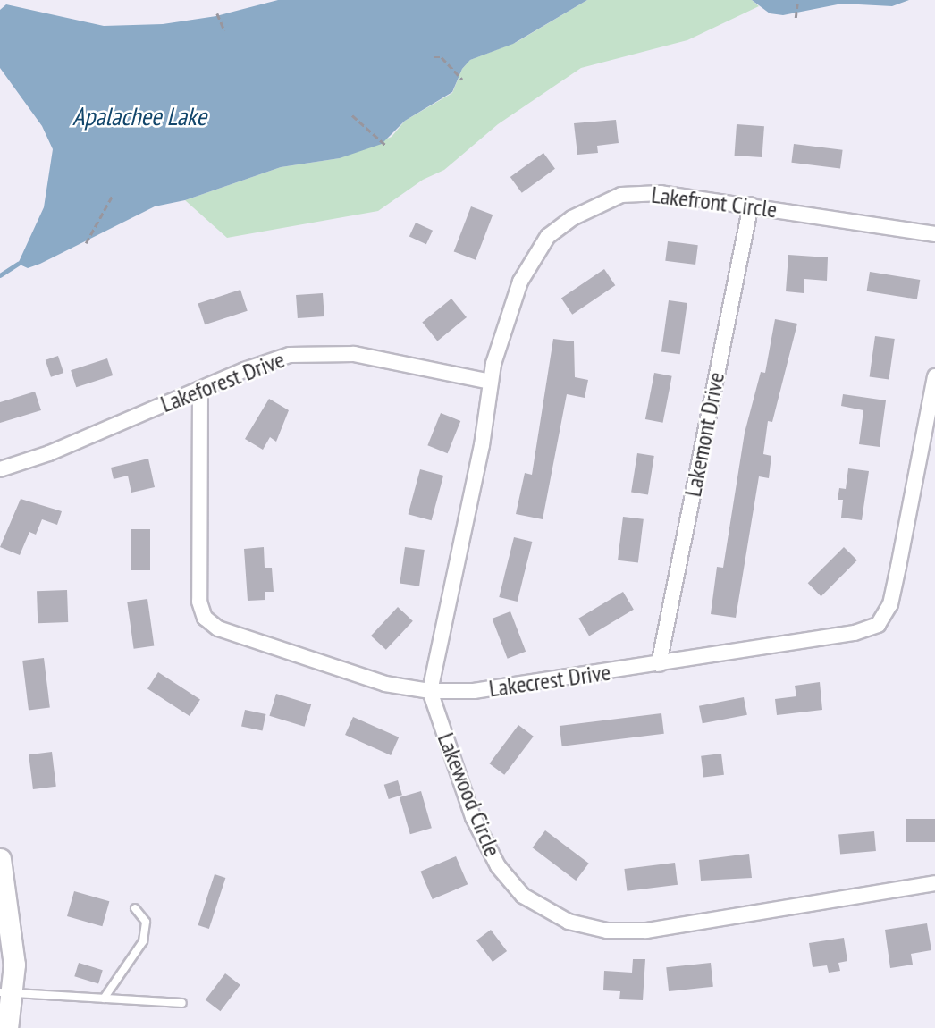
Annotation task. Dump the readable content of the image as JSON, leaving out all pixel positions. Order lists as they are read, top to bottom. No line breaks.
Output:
{"streets":{"street":["Lakefront Circle","Lakeforest Drive","Lakemont Drive","Lakecrest Drive","Lakewood Circle"]},"crossings":[["Lakefront Circle","Lakeforest Drive"],["Lakefront Circle","Lakemont Drive"],["Lakeforest Drive","Lakecrest Drive"],["Lakemont Drive","Lakecrest Drive"],["Lakecrest Drive","Lakewood Circle"]],"water":["Apalachee Lake"]}
